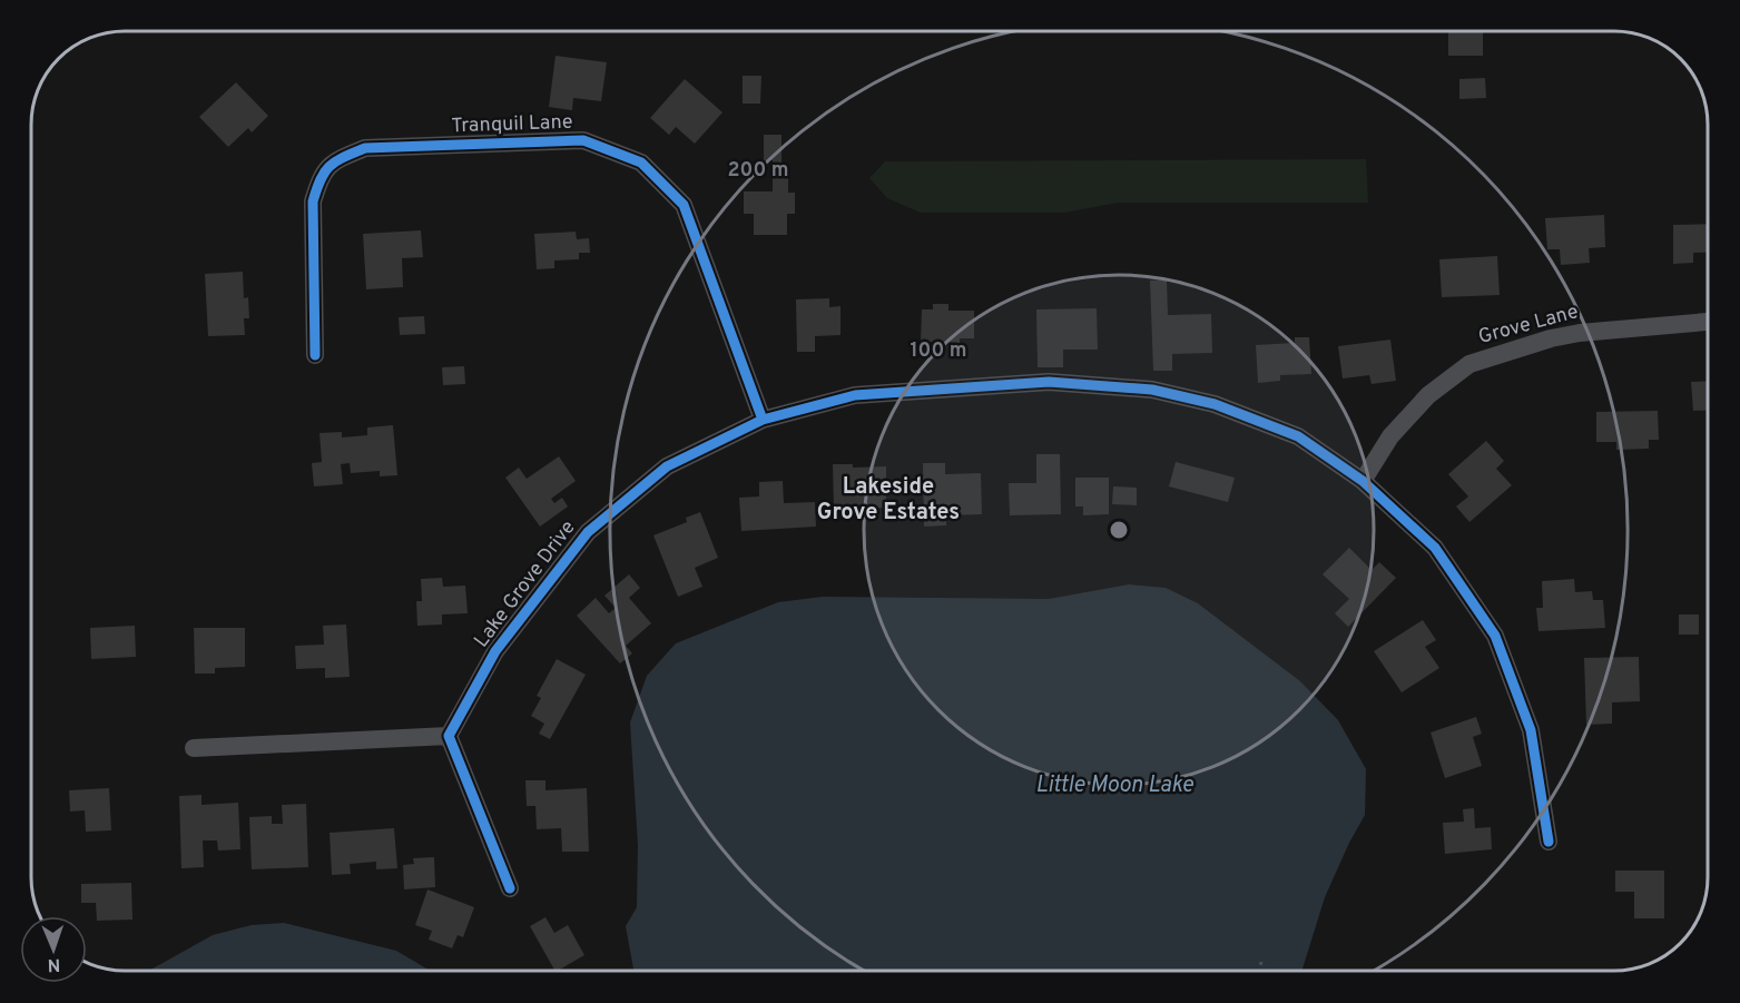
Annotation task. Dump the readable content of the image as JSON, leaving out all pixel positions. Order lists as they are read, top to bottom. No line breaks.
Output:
{"streets":{"street":["Tranquil Lane","Grove Lane","Lake Grove Drive"]},"crossings":[["Tranquil Lane","Lake Grove Drive"],["Grove Lane","Lake Grove Drive"]],"districts":["Lakeside Grove Estates"],"water":["Little Moon Lake"],"north":"bottom","rings":["200 m","100 m"]}
